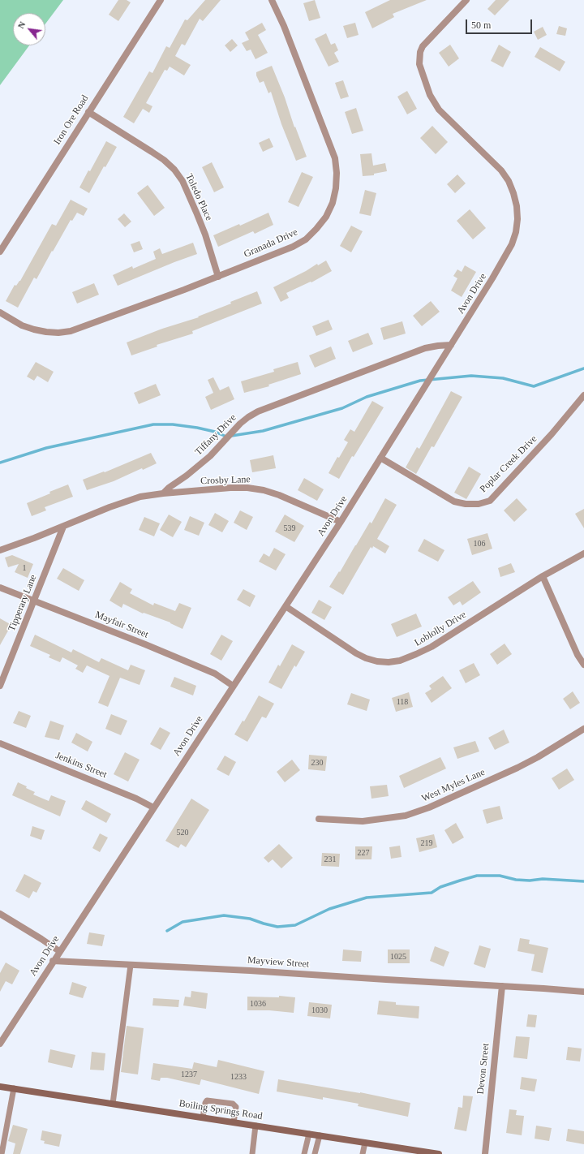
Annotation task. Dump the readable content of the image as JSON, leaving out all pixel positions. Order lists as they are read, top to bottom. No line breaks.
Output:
{"streets":{"main road":["Boiling Springs Road"],"street":["Iron Ore Road","Toledo Place","Granada Drive","Avon Drive","Tiffany Drive","Poplar Creek Drive","Crosby Lane","Tipperary Lane","Mayfair Street","Loblolly Drive","Jenkins Street","West Myles Lane","Mayview Street","Devon Street"]},"crossings":[["Iron Ore Road","Toledo Place"],["Toledo Place","Granada Drive"],["Avon Drive","Tiffany Drive"],["Avon Drive","Poplar Creek Drive"],["Avon Drive","Crosby Lane"],["Avon Drive","Mayfair Street"],["Avon Drive","Loblolly Drive"],["Avon Drive","Jenkins Street"],["Avon Drive","Mayview Street"],["Tiffany Drive","Crosby Lane"],["Tipperary Lane","Mayfair Street"],["Mayview Street","Devon Street"]],"house_numbers":["539","106","1","118","230","520","219","227","231","1025","1036","1030","1237","1233"],"scale_bar":"50 m","north":"top left"}
